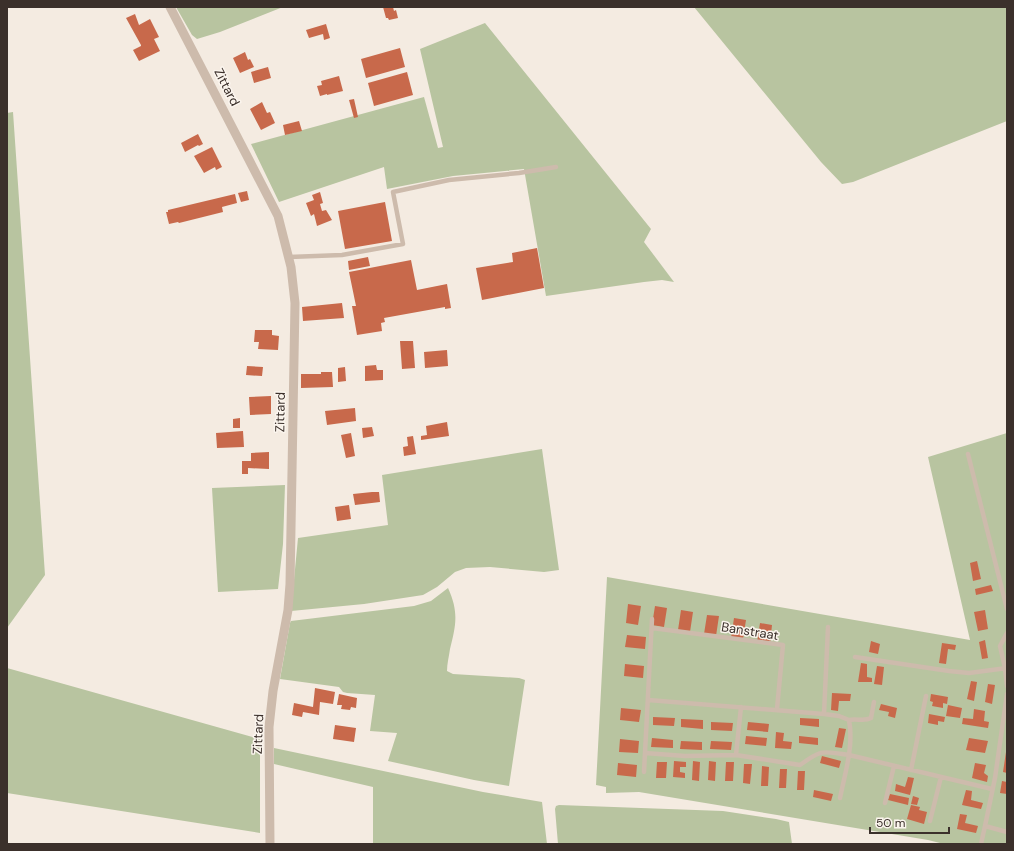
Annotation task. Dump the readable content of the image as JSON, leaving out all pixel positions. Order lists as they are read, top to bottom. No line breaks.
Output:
{"streets":{"street":["Zittard"],"lane":["Banstraat"]},"scale_bar":"50 m"}
